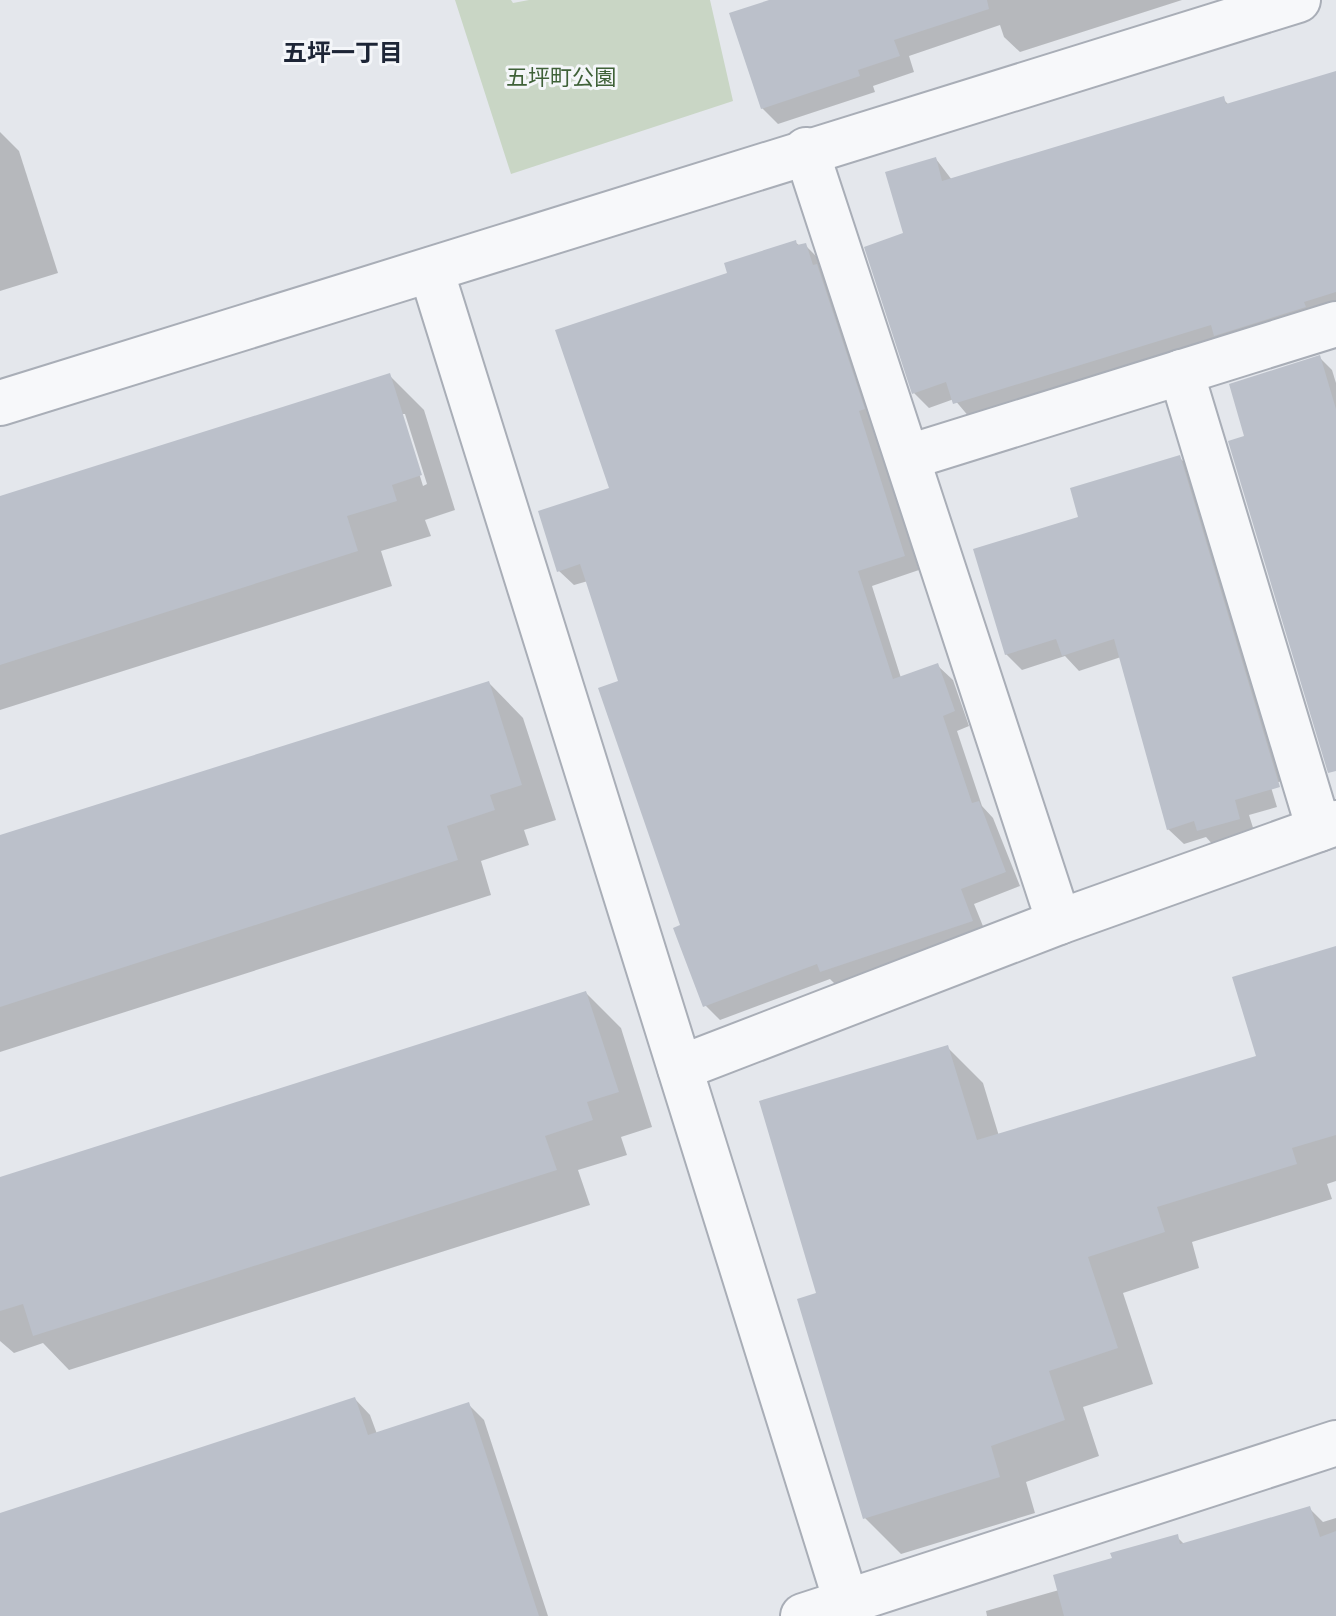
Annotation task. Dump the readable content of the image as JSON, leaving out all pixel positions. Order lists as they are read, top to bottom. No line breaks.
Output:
{"districts":["五坪一丁目"],"parks":["五坪町公園"]}
